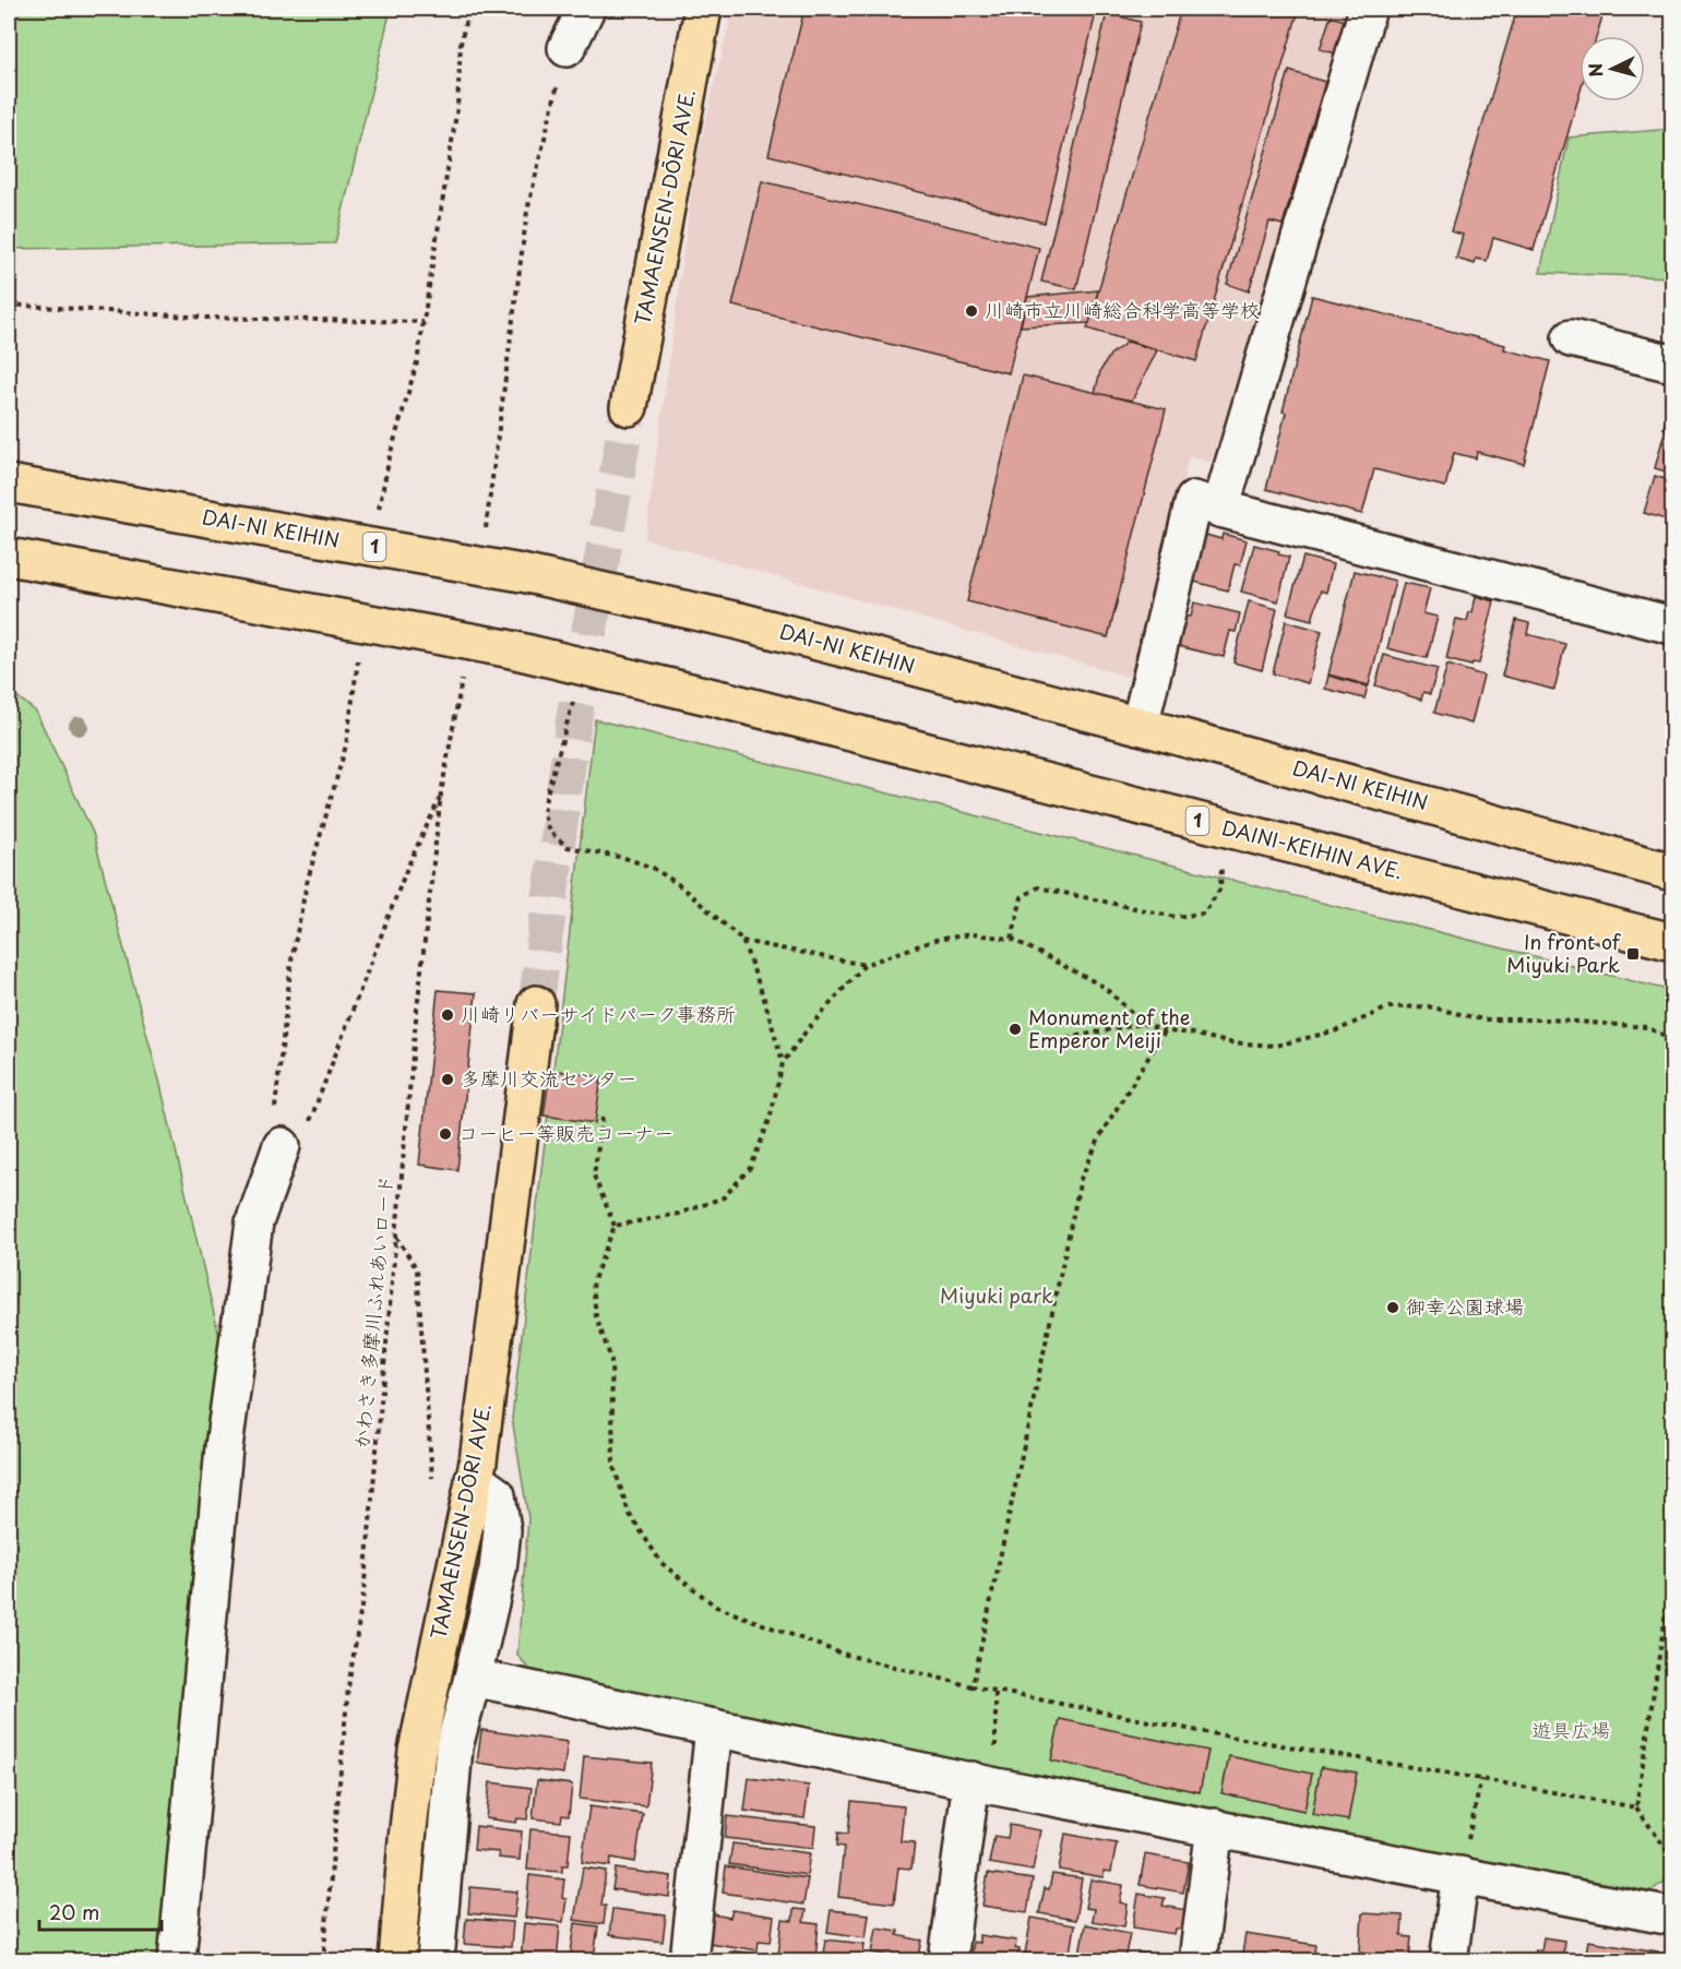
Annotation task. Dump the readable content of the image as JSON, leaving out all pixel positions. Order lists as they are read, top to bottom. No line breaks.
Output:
{"streets":{"main road":["TAMAENSEN-DŌRI AVE.","DAI-NI KEIHIN","1","DAINI-KEIHIN AVE."],"path":["かわさき多摩川ふれあいロード"]},"parks":["Miyuki park","遊具広場"],"places":{"other":["川崎市立川崎総合科学高等学校","川崎リバーサイドパーク事務所","Monument of the Emperor Meiji","多摩川交流センター","コーヒー等販売コーナー","御幸公園球場"],"transit":["In front of Miyuki Park"]},"scale_bar":"20 m","north":"left"}
